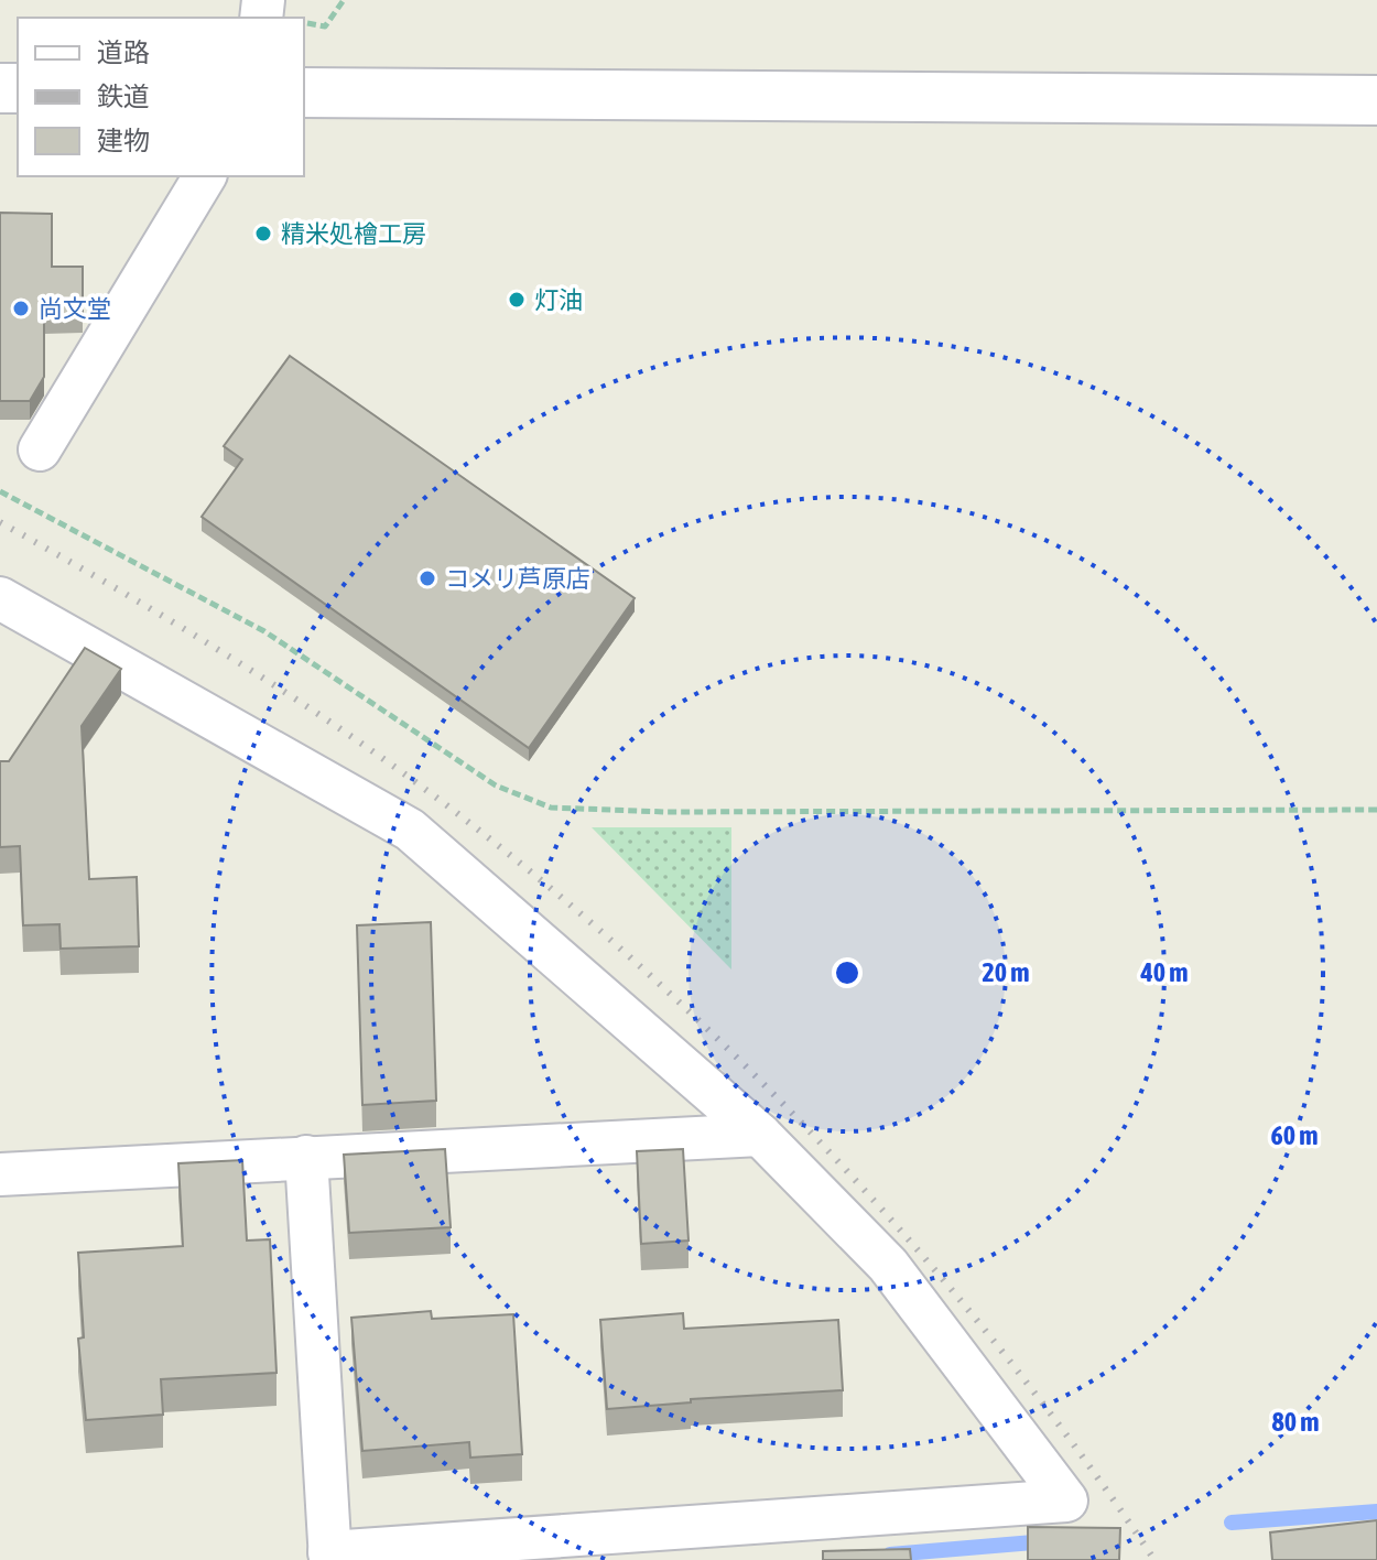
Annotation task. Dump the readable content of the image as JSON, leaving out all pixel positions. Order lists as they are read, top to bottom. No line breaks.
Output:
{"places":["精米処檜工房","灯油","尚文堂","コメリ芦原店"],"legend":["道路","鉄道","建物"],"rings":["20 m","40 m","60 m","80 m"]}
